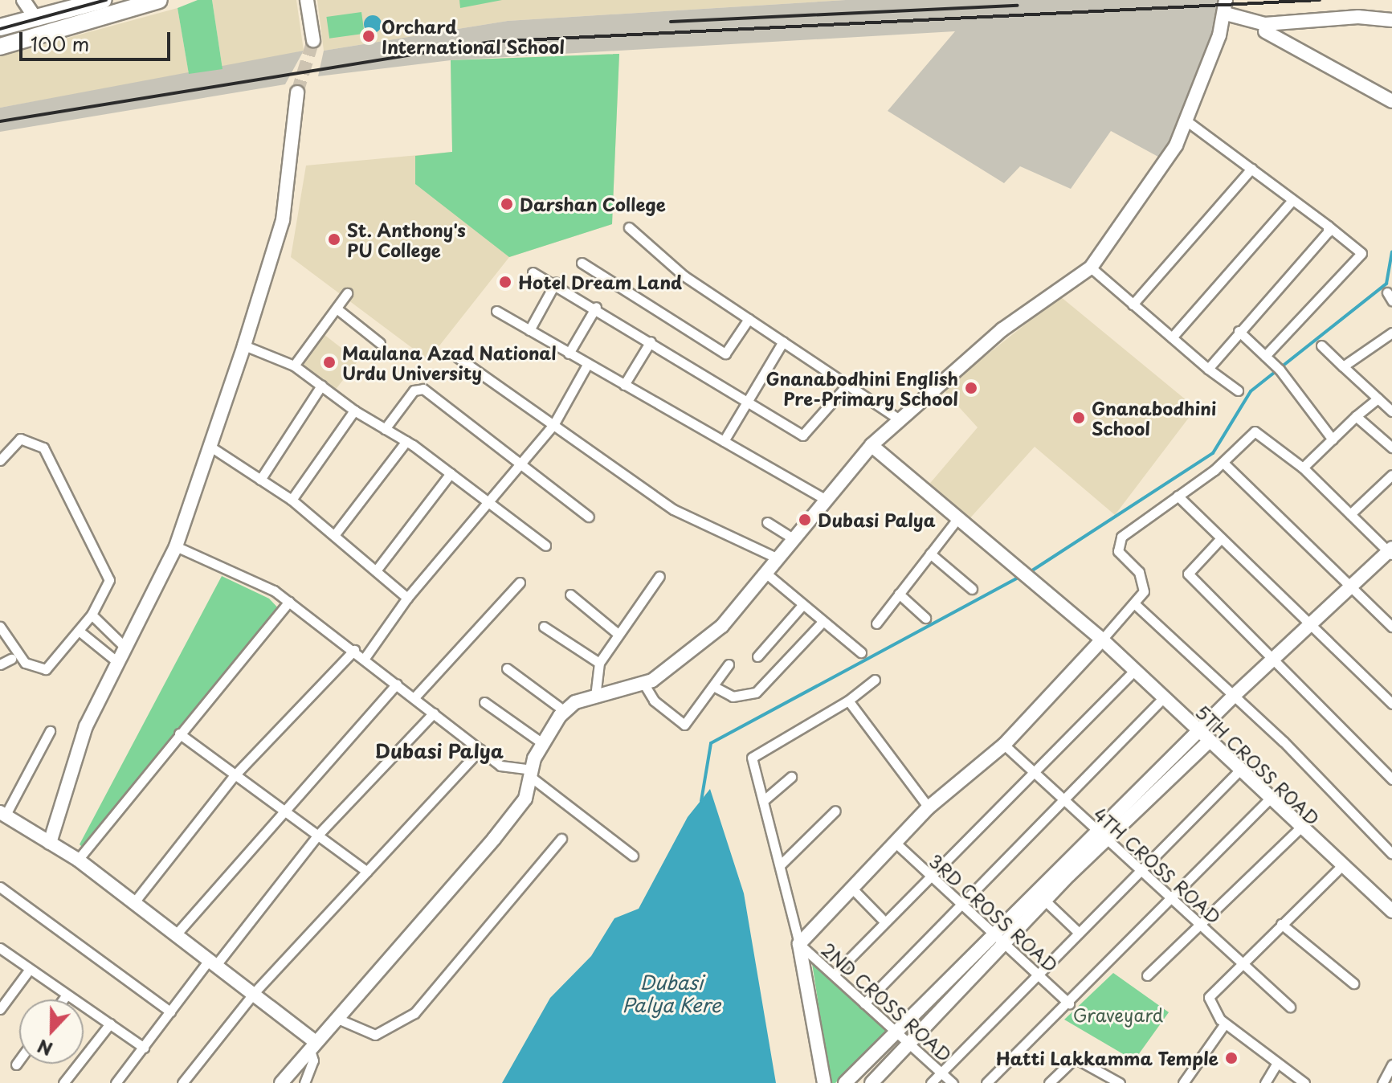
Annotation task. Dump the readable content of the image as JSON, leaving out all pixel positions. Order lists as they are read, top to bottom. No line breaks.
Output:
{"streets":{"street":["5TH CROSS ROAD","4TH CROSS ROAD","3RD CROSS ROAD","2ND CROSS ROAD"]},"districts":["Dubasi Palya"],"water":["Dubasi Palya Kere"],"parks":["Graveyard"],"places":["Orchard International School","Darshan College","St. Anthony's PU College","Hotel Dream Land","Maulana Azad National Urdu University","Gnanabodhini English Pre-Primary School","Gnanabodhini School","Dubasi Palya","Hatti Lakkamma Temple"],"scale_bar":"100 m","north":"bottom"}
